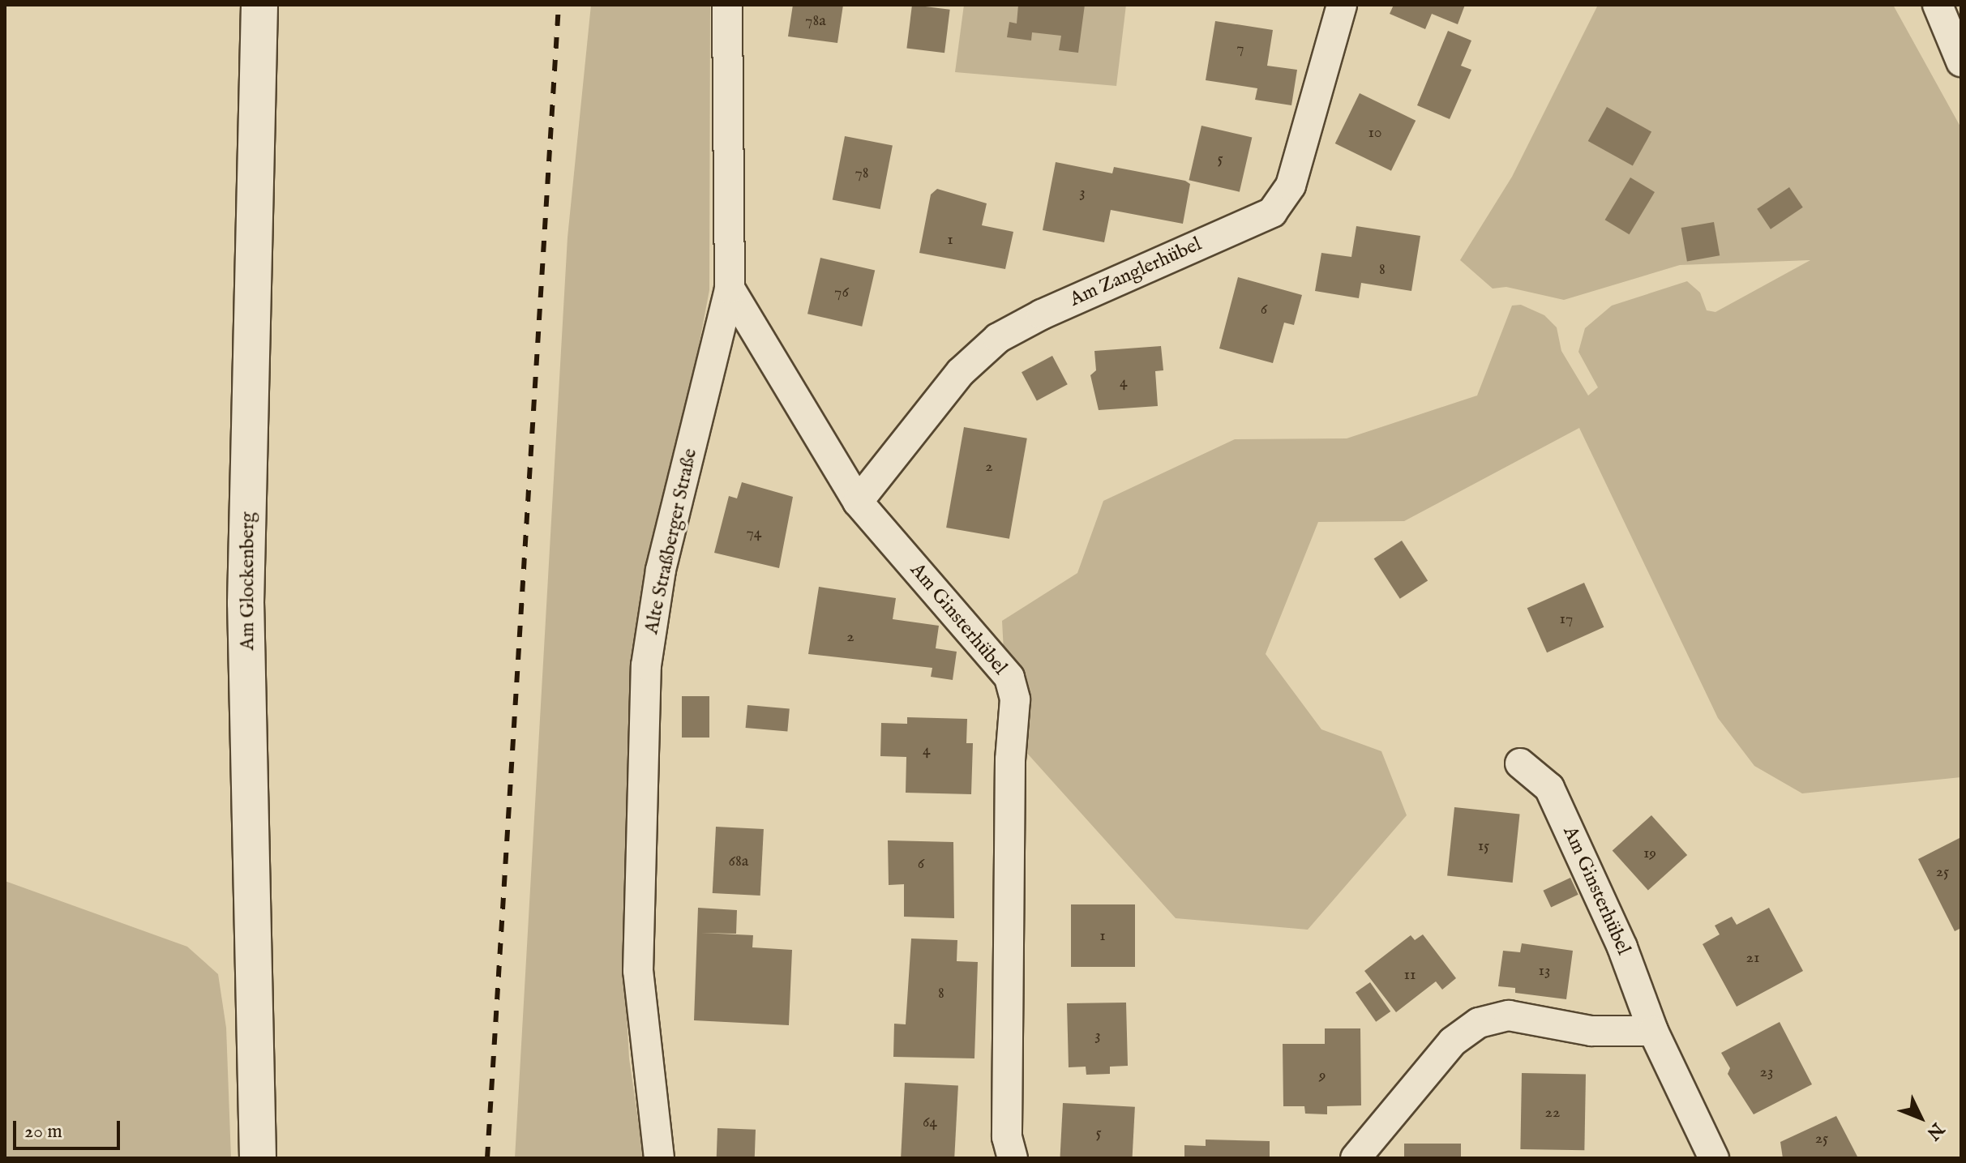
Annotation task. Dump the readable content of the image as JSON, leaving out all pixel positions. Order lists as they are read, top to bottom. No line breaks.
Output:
{"streets":{"main road":["Am Glockenberg"],"street":["Am Zanglerhübel","Alte Straßberger Straße","Am Ginsterhübel"]},"crossings":[["Am Zanglerhübel","Am Ginsterhübel"],["Alte Straßberger Straße","Am Ginsterhübel"]],"house_numbers":["78a","7","10","5","78","3","1","8","76","6","4","2","74","17","2","4","15","19","68a","6","25","1","21","13","11","8","3","23","9","22","64","5","25"],"scale_bar":"20 m","north":"bottom right"}
